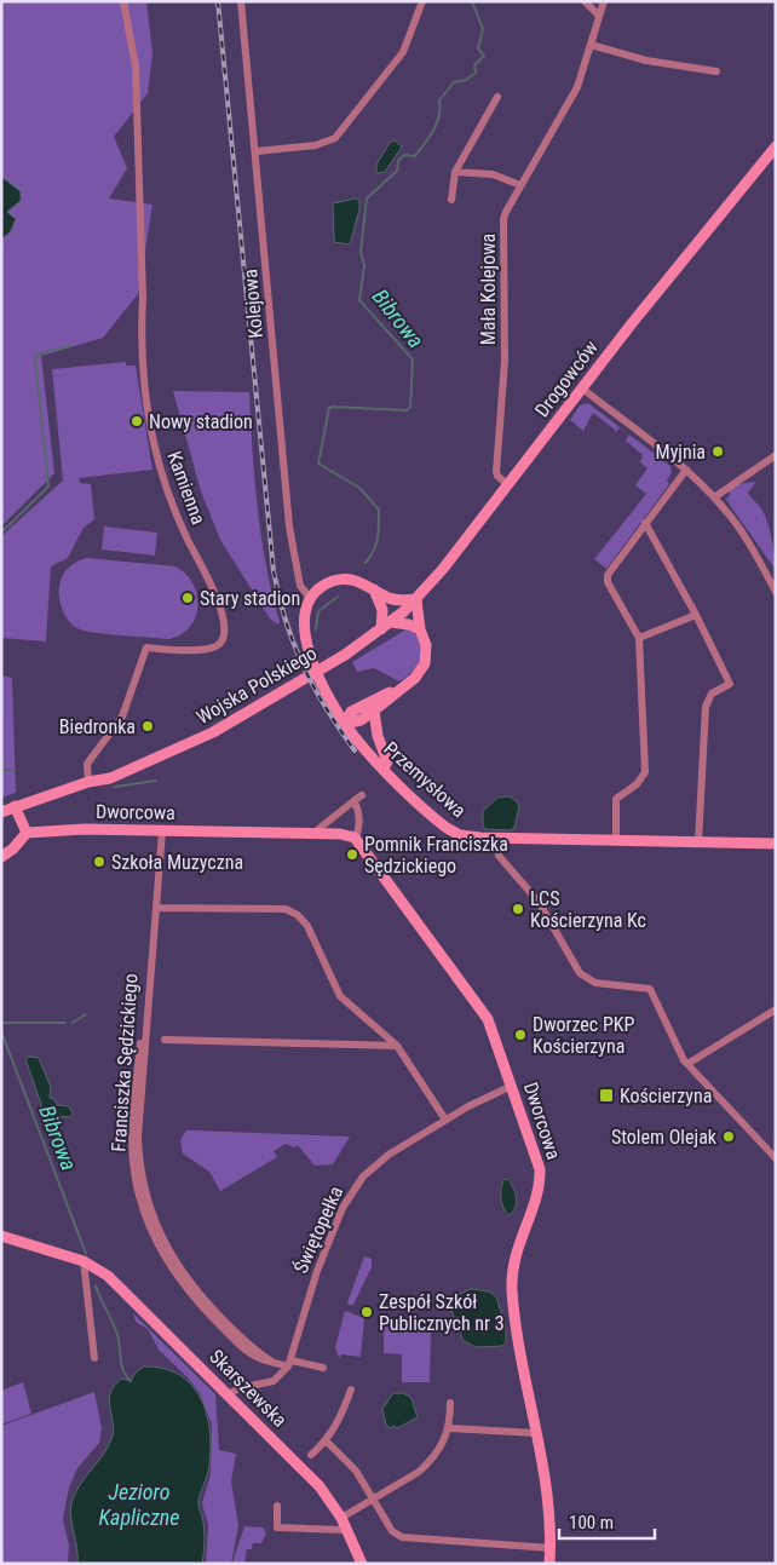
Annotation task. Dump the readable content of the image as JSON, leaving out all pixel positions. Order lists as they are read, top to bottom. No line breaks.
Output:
{"streets":{"main road":["Drogowców","Wojska Polskiego","Przemysłowa","Dworcowa","Skarszewska"],"street":["Mała Kolejowa","Kolejowa","Kamienna","Franciszka Sędzickiego","Świętopełka"]},"crossings":[["Mała Kolejowa","Drogowców"],["Kolejowa","Przemysłowa"],["Drogowców","Wojska Polskiego"],["Kamienna","Wojska Polskiego"],["Dworcowa","Franciszka Sędzickiego"],["Dworcowa","Świętopełka"],["Franciszka Sędzickiego","Świętopełka"]],"water":["Bibrowa","Jezioro Kapliczne"],"places":{"other":["Nowy stadion","Myjnia","Stary stadion","Biedronka","Pomnik Franciszka Sędzickiego","Szkoła Muzyczna","LCS Kościerzyna Kc","Dworzec PKP Kościerzyna","Stolem Olejak","Zespół Szkół Publicznych nr 3"],"transit":["Kościerzyna"]},"scale_bar":"100 m"}
